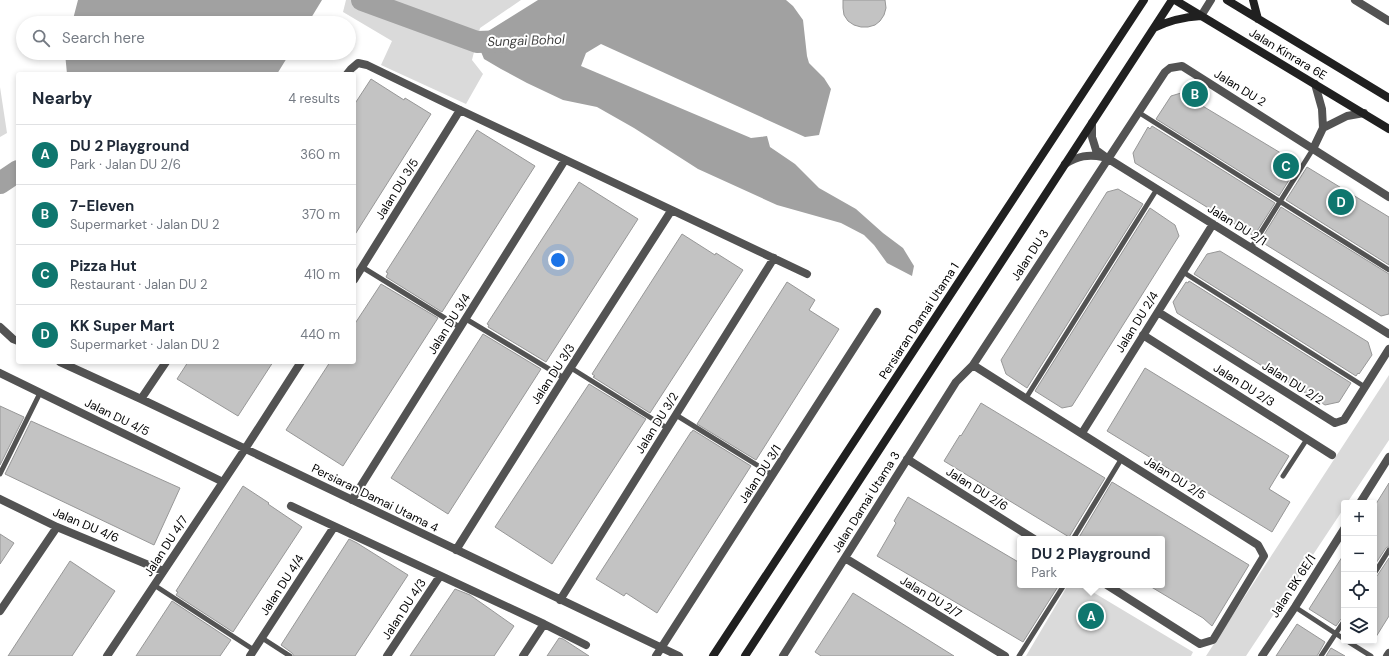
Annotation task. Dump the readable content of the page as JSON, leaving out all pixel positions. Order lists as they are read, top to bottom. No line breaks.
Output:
{"streets":{"street":["Jalan Kinrara 6E","Jalan DU 2","Jalan DU 3/5","Jalan DU 2/1","Jalan DU 3","Persiaran Damai Utama 1","Jalan DU 2/4","Jalan DU 3/4","Jalan DU 3/3","Jalan DU 2/2","Jalan DU 2/3","Jalan DU 4/5","Jalan DU 3/2","Jalan DU 3/1","Jalan DU 2/5","Jalan DU 2/6","Persiaran Damai Utama 4","Jalan Damai Utama 3","Jalan DU 4/6","Jalan DU 4/7","Jalan DU 4/4","Jalan BK 6E/1","Jalan DU 2/7","Jalan DU 4/3"]},"crossings":[["Jalan DU 2","Jalan DU 2/1"],["Jalan DU 2","Jalan DU 3"],["Jalan DU 2/1","Jalan DU 3"],["Jalan DU 2/1","Jalan DU 2/4"],["Jalan DU 3","Jalan DU 2/5"],["Jalan DU 3","Jalan Damai Utama 3"],["Jalan DU 2/4","Jalan DU 2/2"],["Jalan DU 2/4","Jalan DU 2/3"],["Jalan DU 2/4","Jalan DU 2/5"],["Jalan DU 3/4","Persiaran Damai Utama 4"],["Jalan DU 3/3","Persiaran Damai Utama 4"],["Jalan DU 4/5","Jalan DU 4/7"],["Jalan DU 3/2","Persiaran Damai Utama 4"],["Jalan DU 3/1","Persiaran Damai Utama 4"],["Jalan DU 2/5","Jalan Damai Utama 3"],["Jalan DU 2/6","Jalan Damai Utama 3"],["Persiaran Damai Utama 4","Jalan DU 4/7"],["Jalan Damai Utama 3","Jalan DU 2/7"],["Jalan DU 4/6","Jalan DU 4/7"]],"water":["Sungai Bohol"],"page":{"search":"Search here","heading":["Nearby","4 results"],"pins":["B","C","D","A"],"list":[{"mark":"A","name":"DU 2 Playground","note":"Park · Jalan DU 2/6","value":"360 m"},{"mark":"B","name":"7-Eleven","note":"Supermarket · Jalan DU 2","value":"370 m"},{"mark":"C","name":"Pizza Hut","note":"Restaurant · Jalan DU 2","value":"410 m"},{"mark":"D","name":"KK Super Mart","note":"Supermarket · Jalan DU 2","value":"440 m"}],"map_buttons":["+","−"],"popup":["DU 2 Playground","Park"]}}
